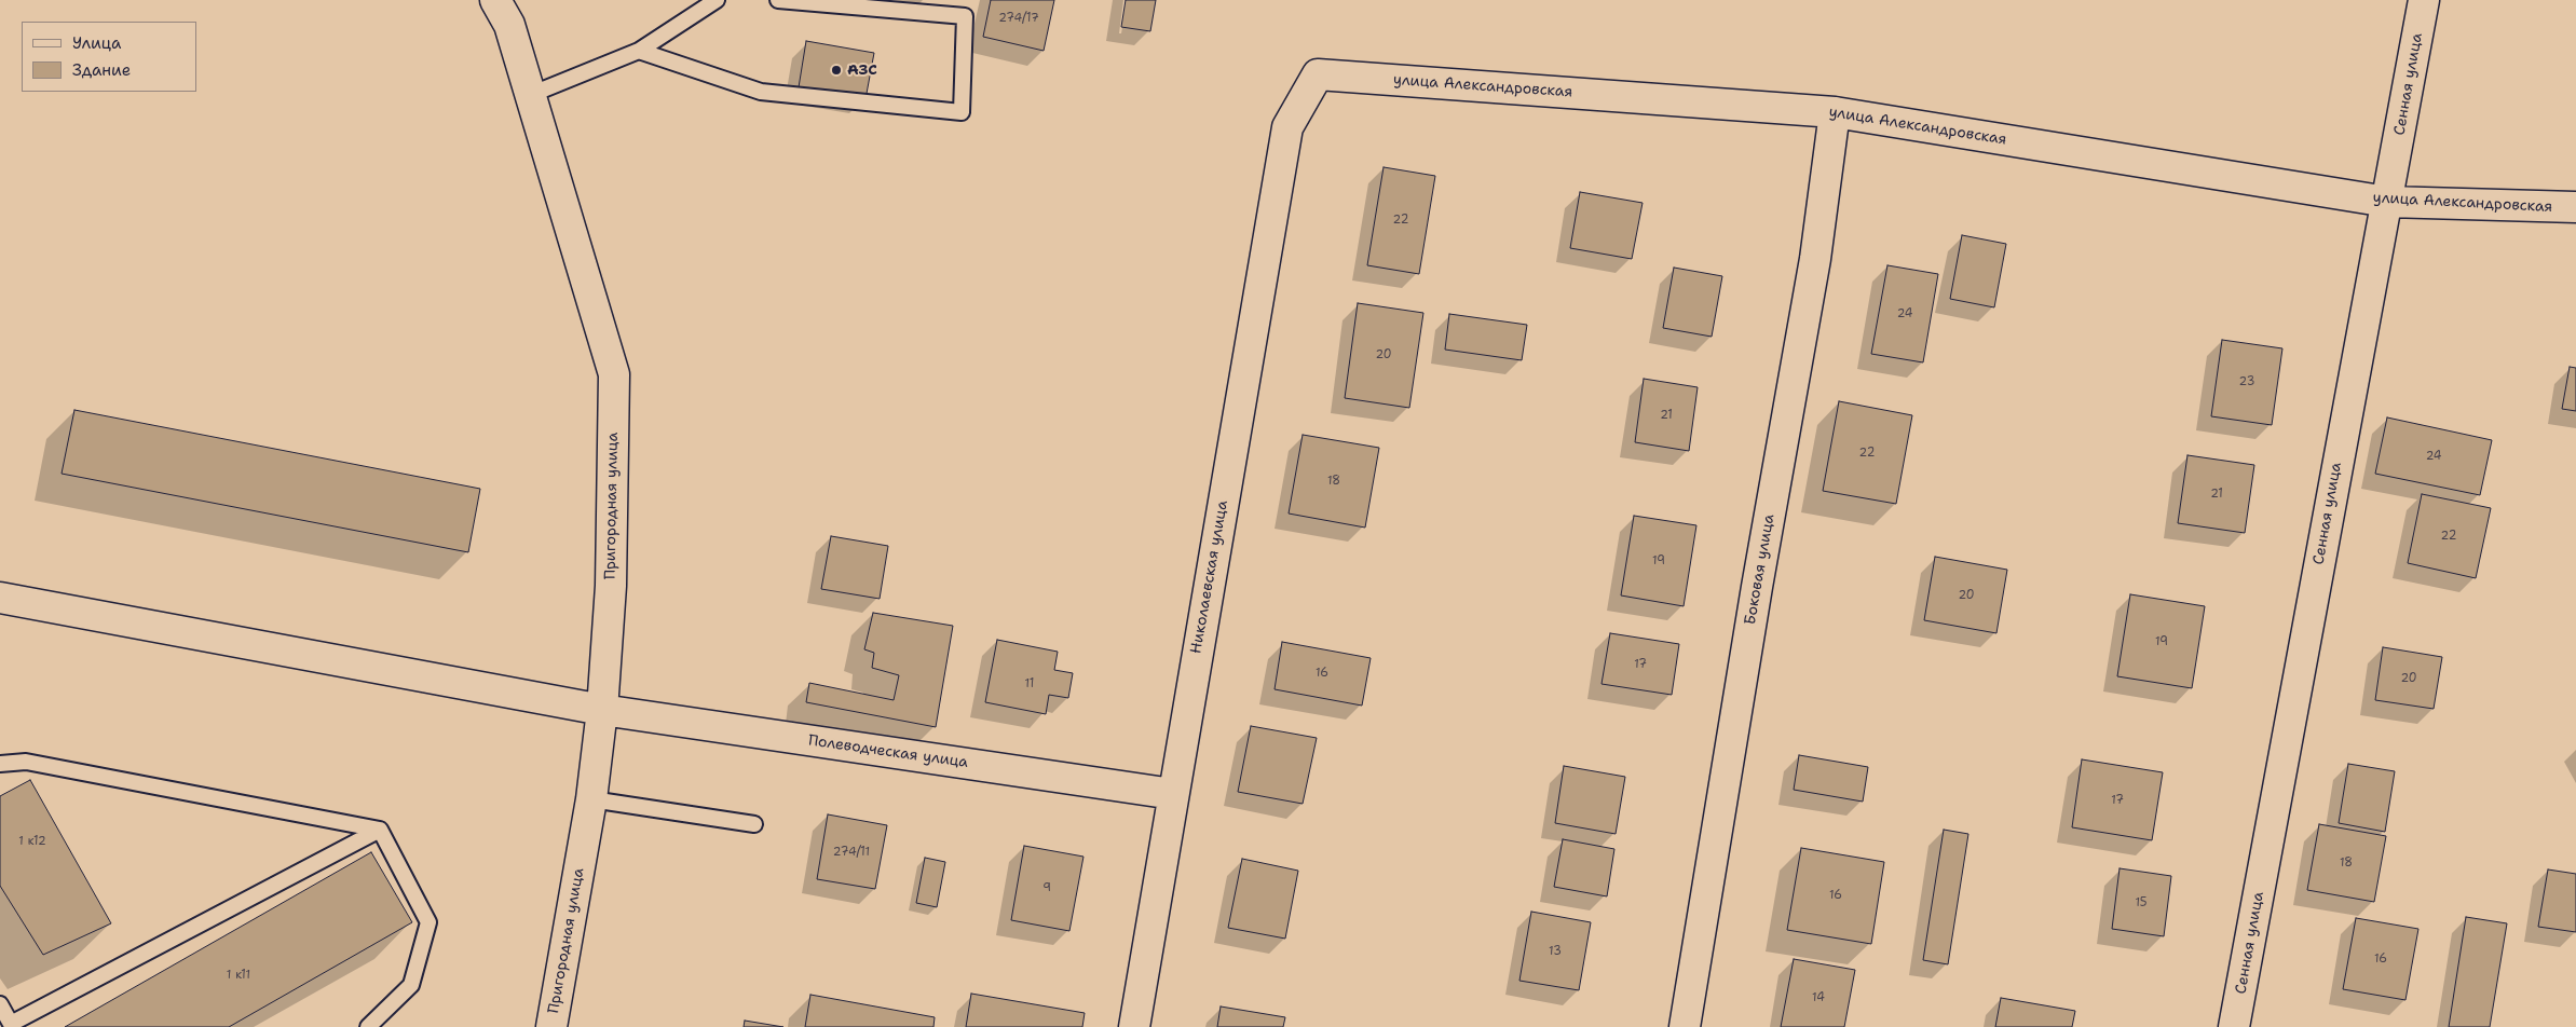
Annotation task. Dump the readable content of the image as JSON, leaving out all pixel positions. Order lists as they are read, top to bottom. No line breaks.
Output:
{"streets":{"street":["Сенная улица","улица Александровская","Пригородная улица","Боковая улица","Николаевская улица","Полеводческая улица"]},"crossings":[["Сенная улица","улица Александровская"],["улица Александровская","Боковая улица"],["улица Александровская","Николаевская улица"],["Пригородная улица","Полеводческая улица"],["Николаевская улица","Полеводческая улица"]],"places":["АЗС"],"house_numbers":["274/17","22","24","20","23","21","22","24","18","21","22","19","20","19","17","16","20","11","17","1 к12","274/11","18","9","16","15","13","16","1 к11","14"],"legend":["Улица","Здание"]}
